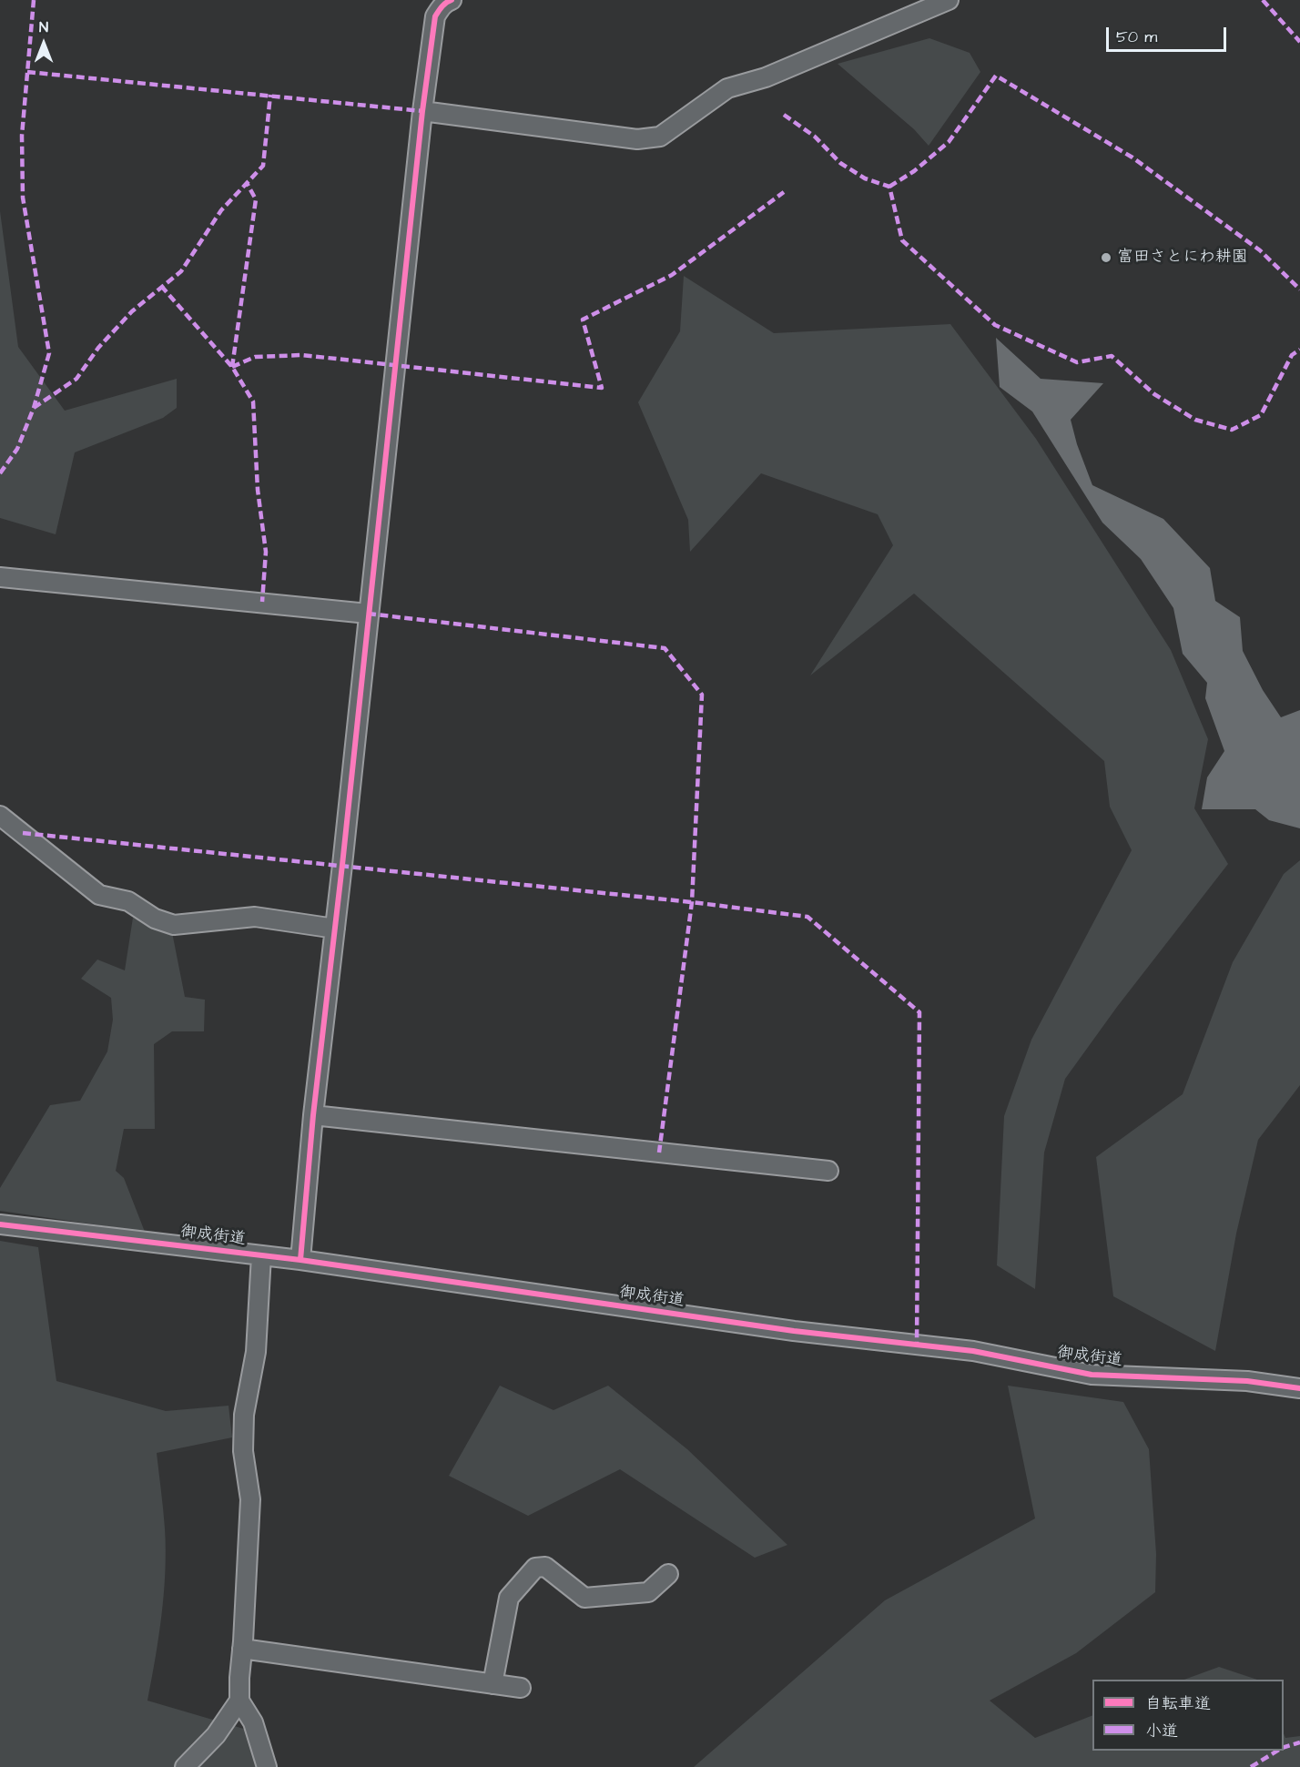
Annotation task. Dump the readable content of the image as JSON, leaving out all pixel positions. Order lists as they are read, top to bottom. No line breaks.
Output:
{"streets":{"street":["御成街道"]},"places":["富田さとにわ耕園"],"legend":["自転車道","小道"],"scale_bar":"50 m","north":"top"}
